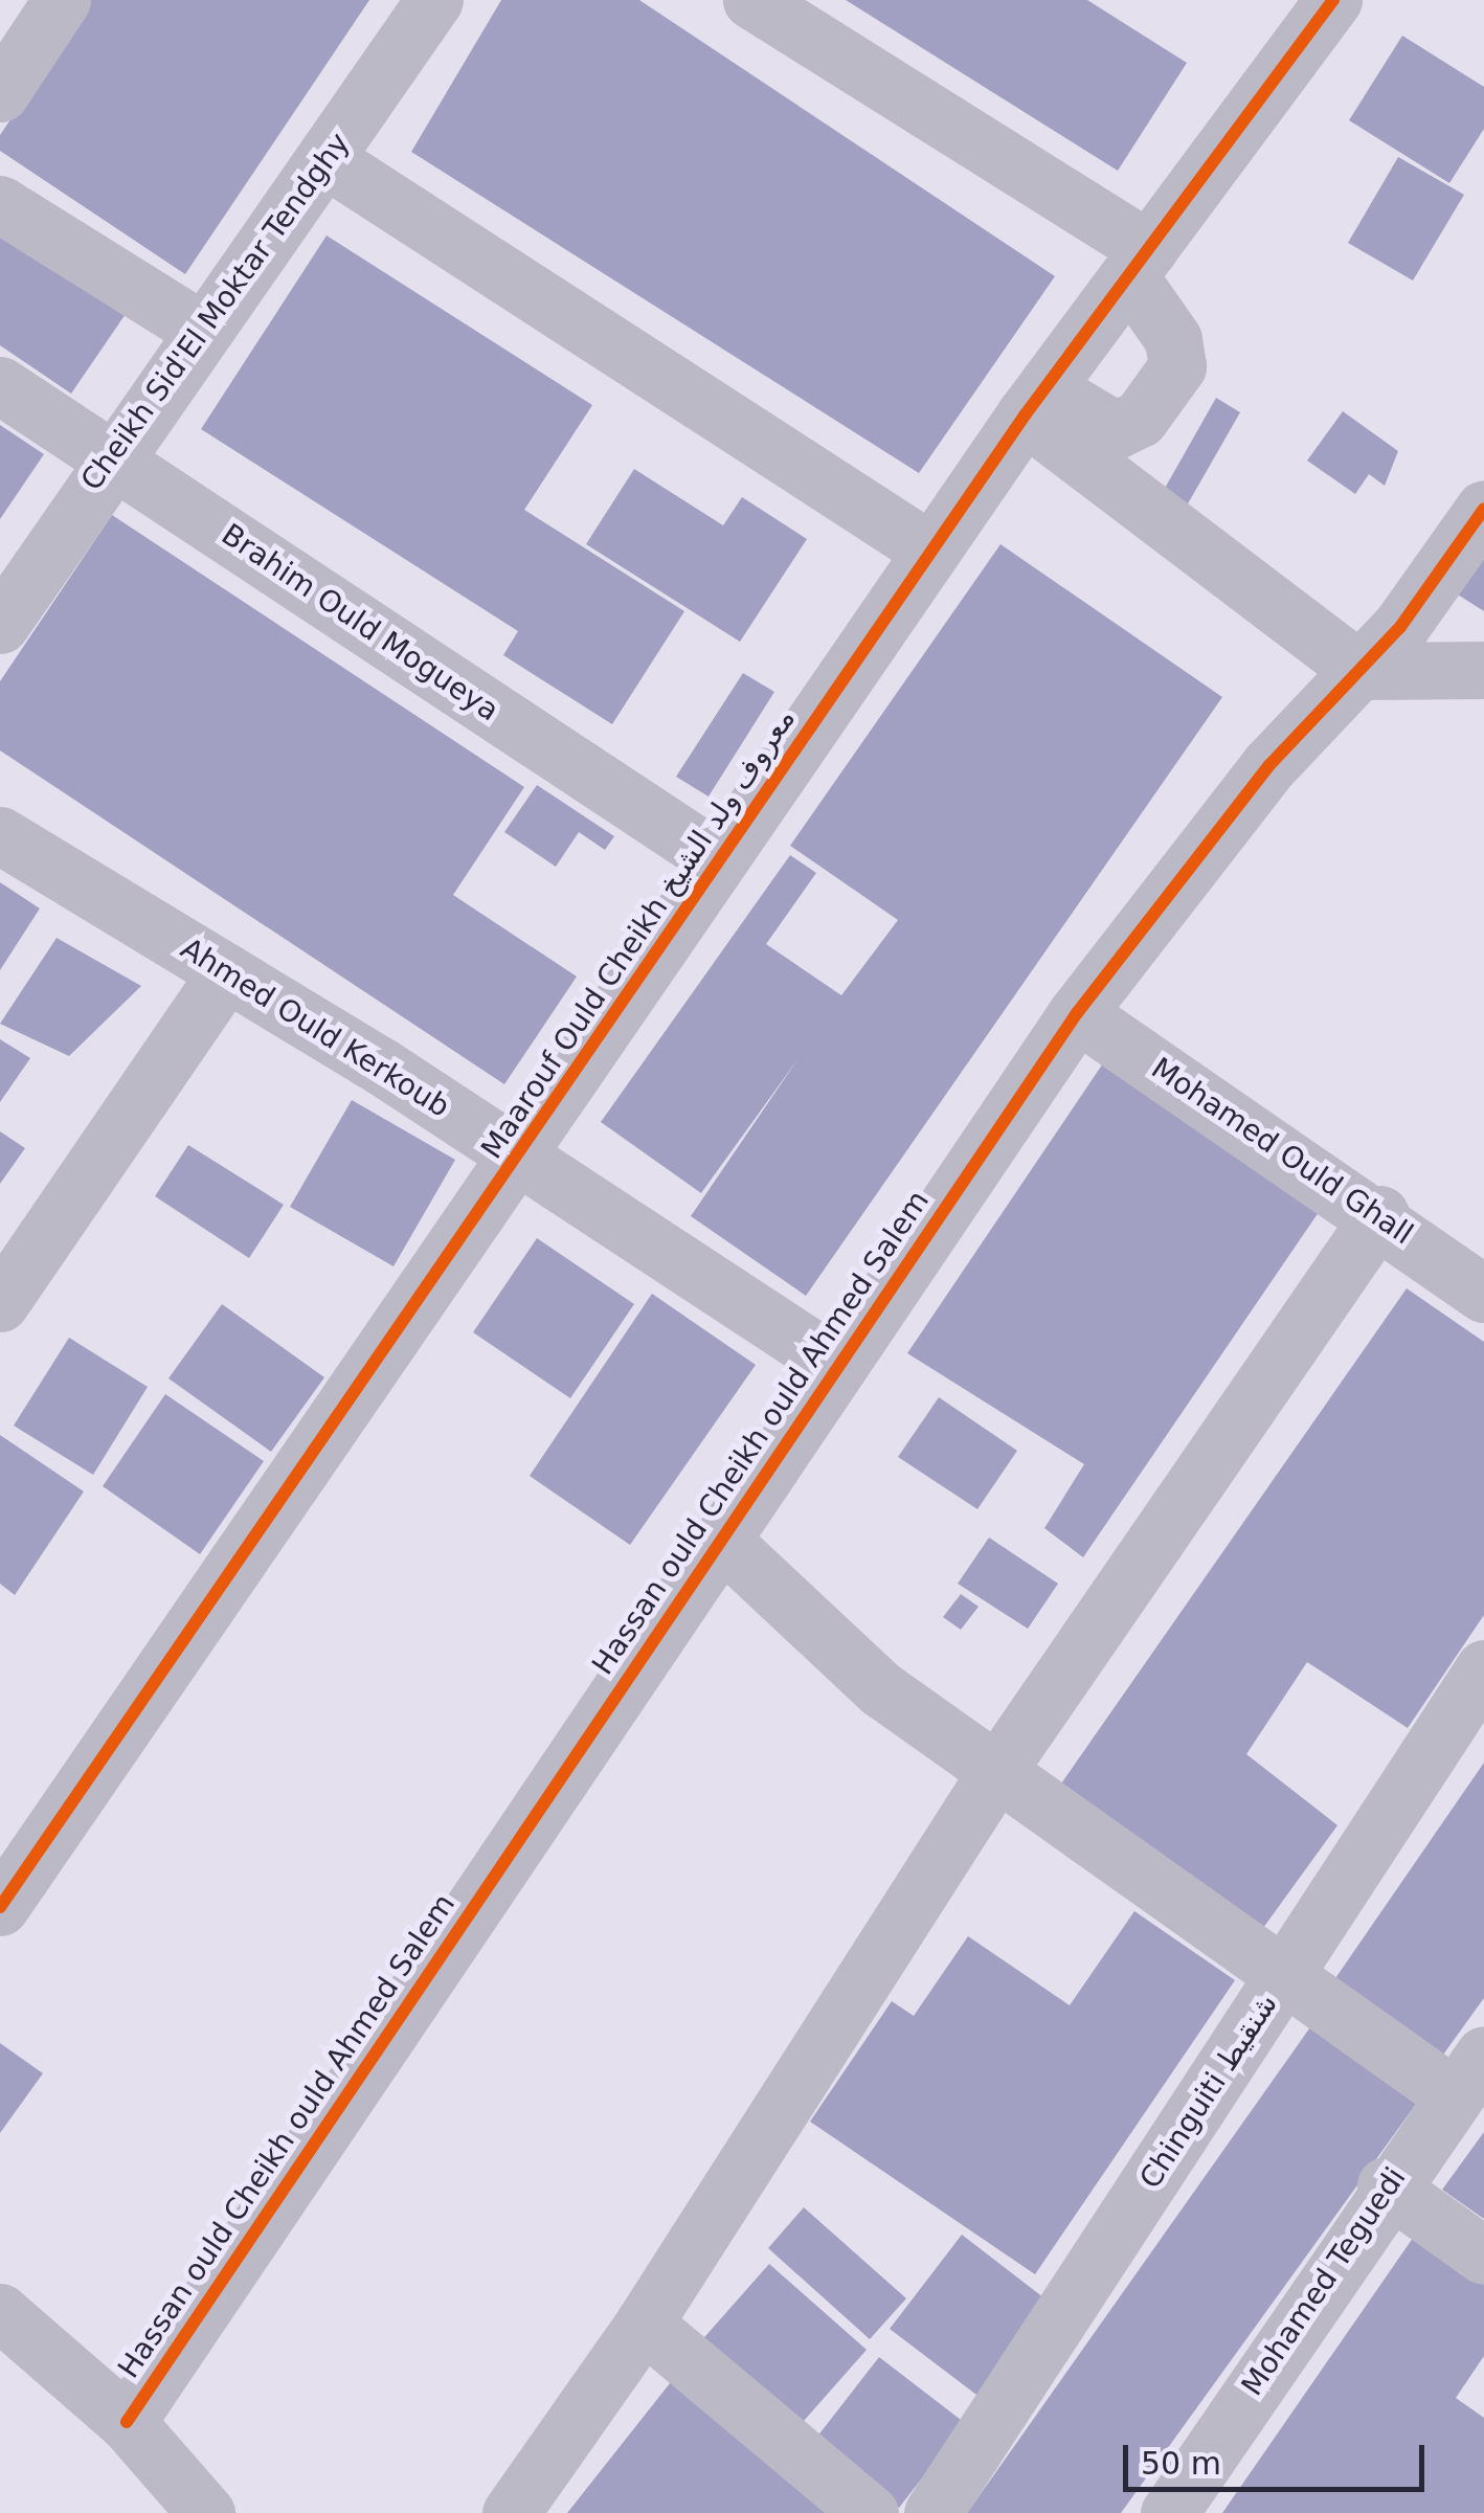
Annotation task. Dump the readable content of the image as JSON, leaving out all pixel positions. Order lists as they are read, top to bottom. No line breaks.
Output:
{"streets":{"street":["Cheikh Sid'El Moktar Tendghy","Brahim Ould Mogueya","Maarouf Ould Cheikh معروف ولد الشيخ","Ahmed Ould Kerkoub","Mohamed Ould Ghall","Hassan ould Cheikh ould Ahmed Salem","Chinguiti شنقيط","Mohamed Teguedi"]},"crossings":[["Cheikh Sid'El Moktar Tendghy","Brahim Ould Mogueya"],["Brahim Ould Mogueya","Maarouf Ould Cheikh معروف ولد الشيخ"],["Maarouf Ould Cheikh معروف ولد الشيخ","Ahmed Ould Kerkoub"],["Ahmed Ould Kerkoub","Hassan ould Cheikh ould Ahmed Salem"],["Mohamed Ould Ghall","Hassan ould Cheikh ould Ahmed Salem"]],"scale_bar":"50 m"}
